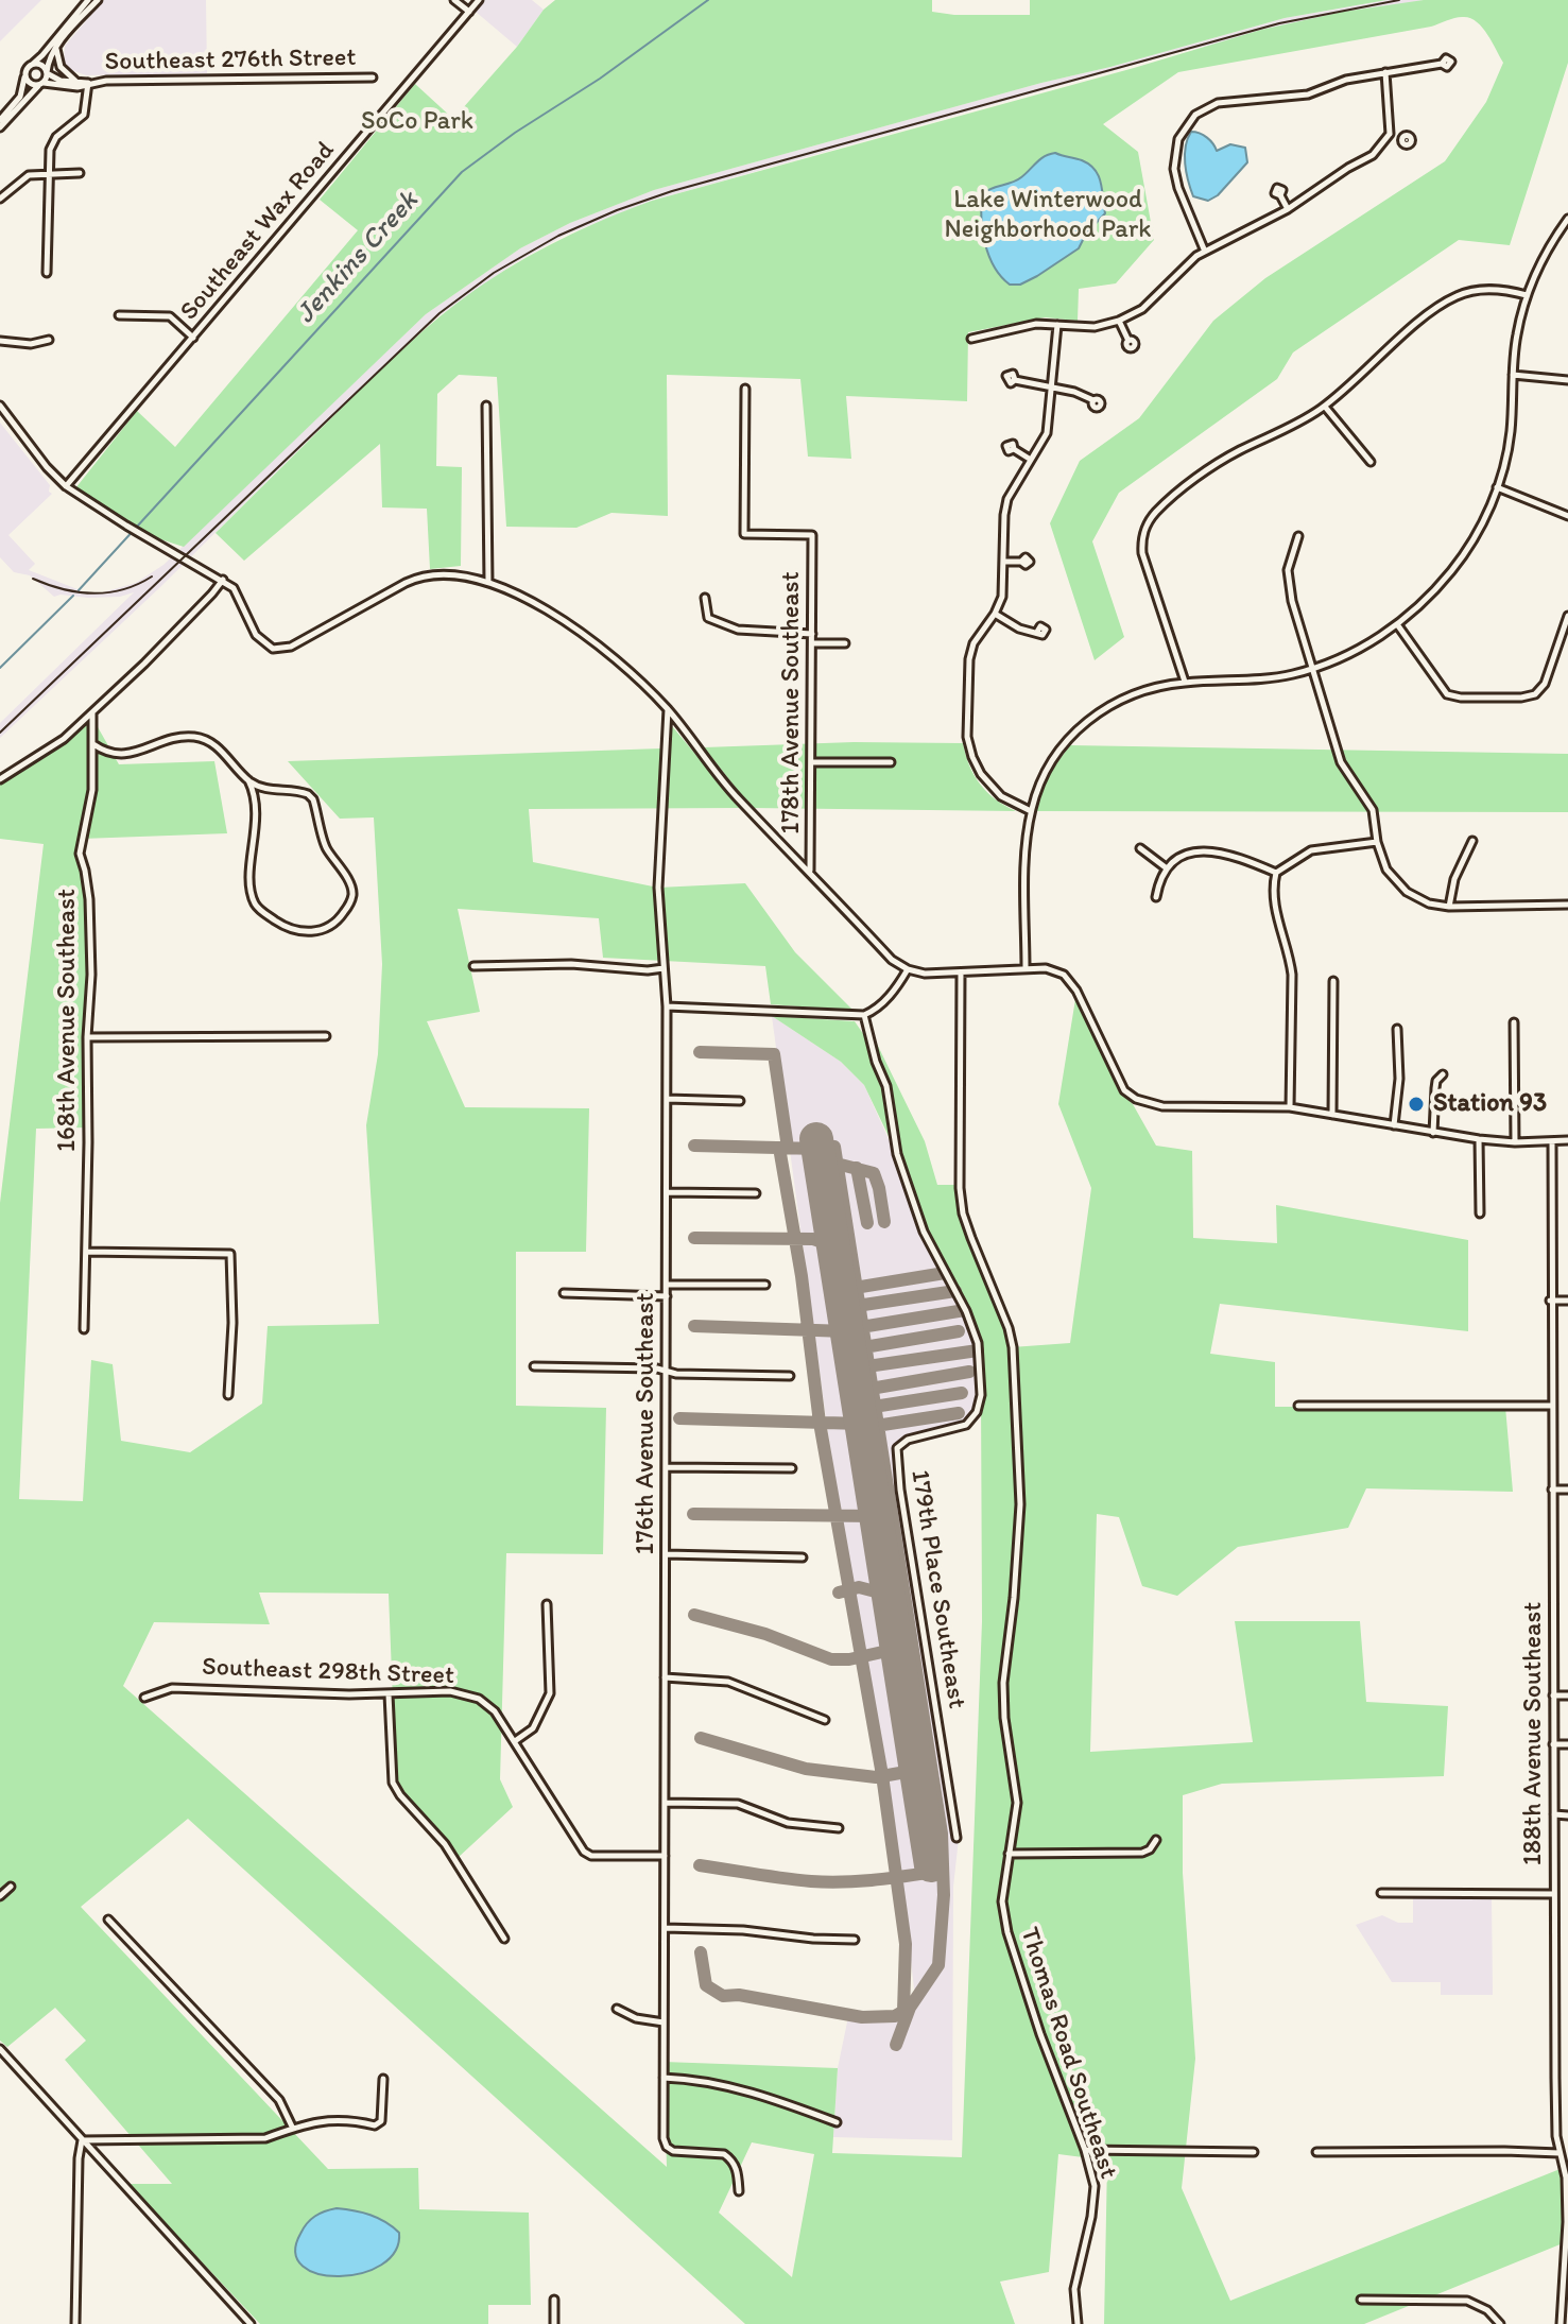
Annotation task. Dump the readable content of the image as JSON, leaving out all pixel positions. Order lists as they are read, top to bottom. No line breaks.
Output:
{"streets":{"street":["Southeast 276th Street","Southeast Wax Road","178th Avenue Southeast","168th Avenue Southeast","176th Avenue Southeast","179th Place Southeast","Southeast 298th Street","188th Avenue Southeast","Thomas Road Southeast"]},"crossings":[["176th Avenue Southeast","Southeast 298th Street"]],"water":["Jenkins Creek"],"parks":["SoCo Park","Lake Winterwood Neighborhood Park"],"places":["Station 93"]}
